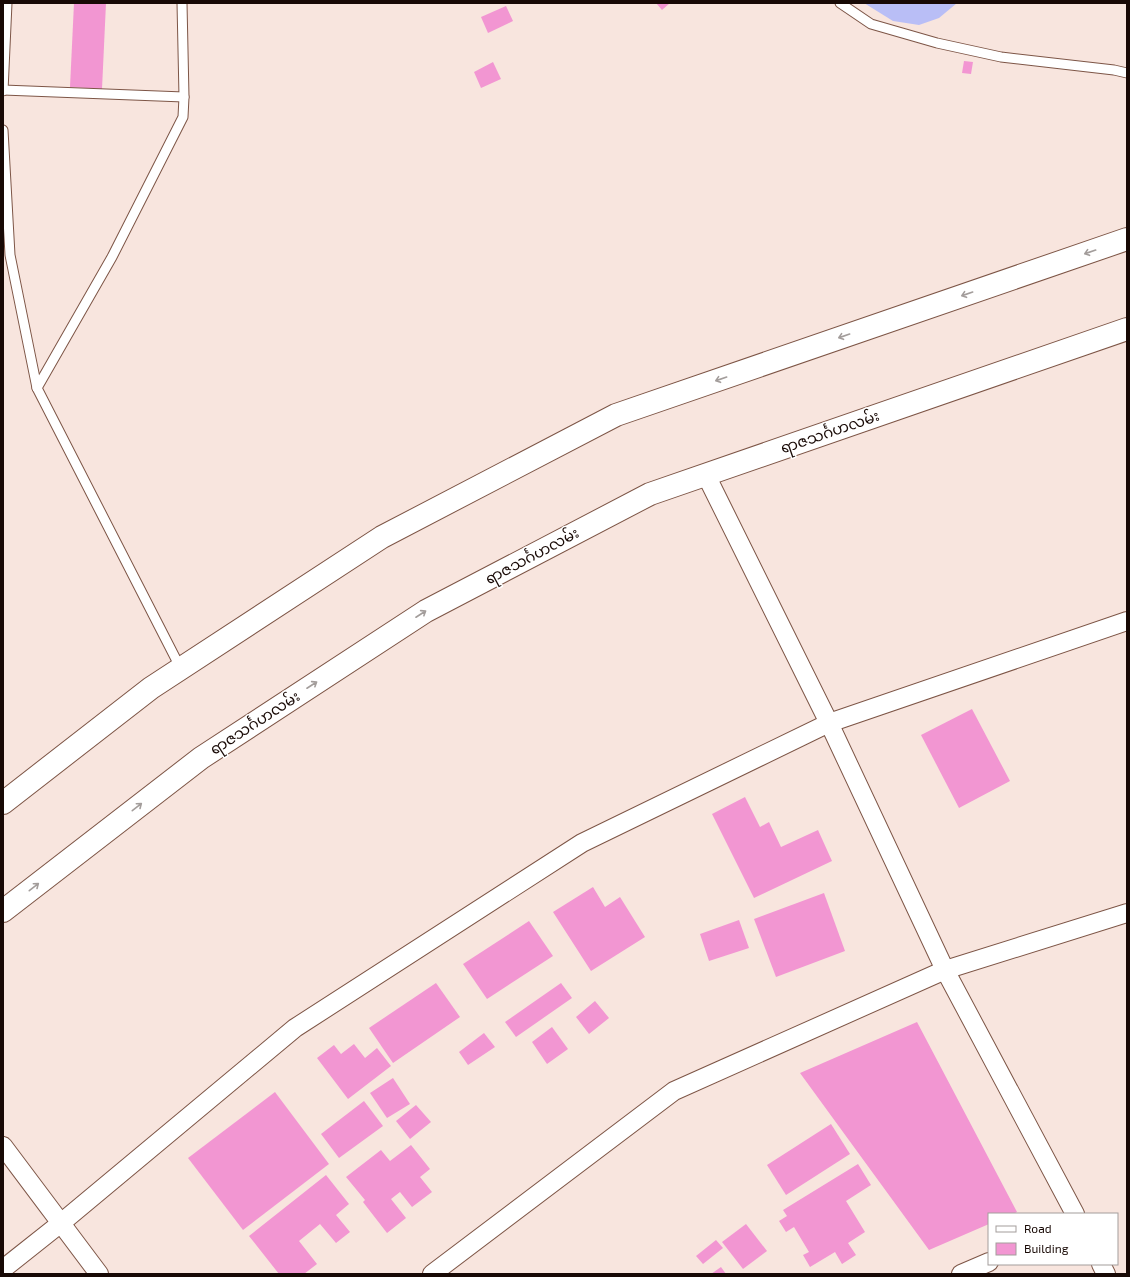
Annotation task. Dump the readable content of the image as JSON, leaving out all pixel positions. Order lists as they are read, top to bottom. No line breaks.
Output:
{"streets":{"main road":["ရာဇသင်္ဂဟလမ်း"]},"legend":["Road","Building"]}
